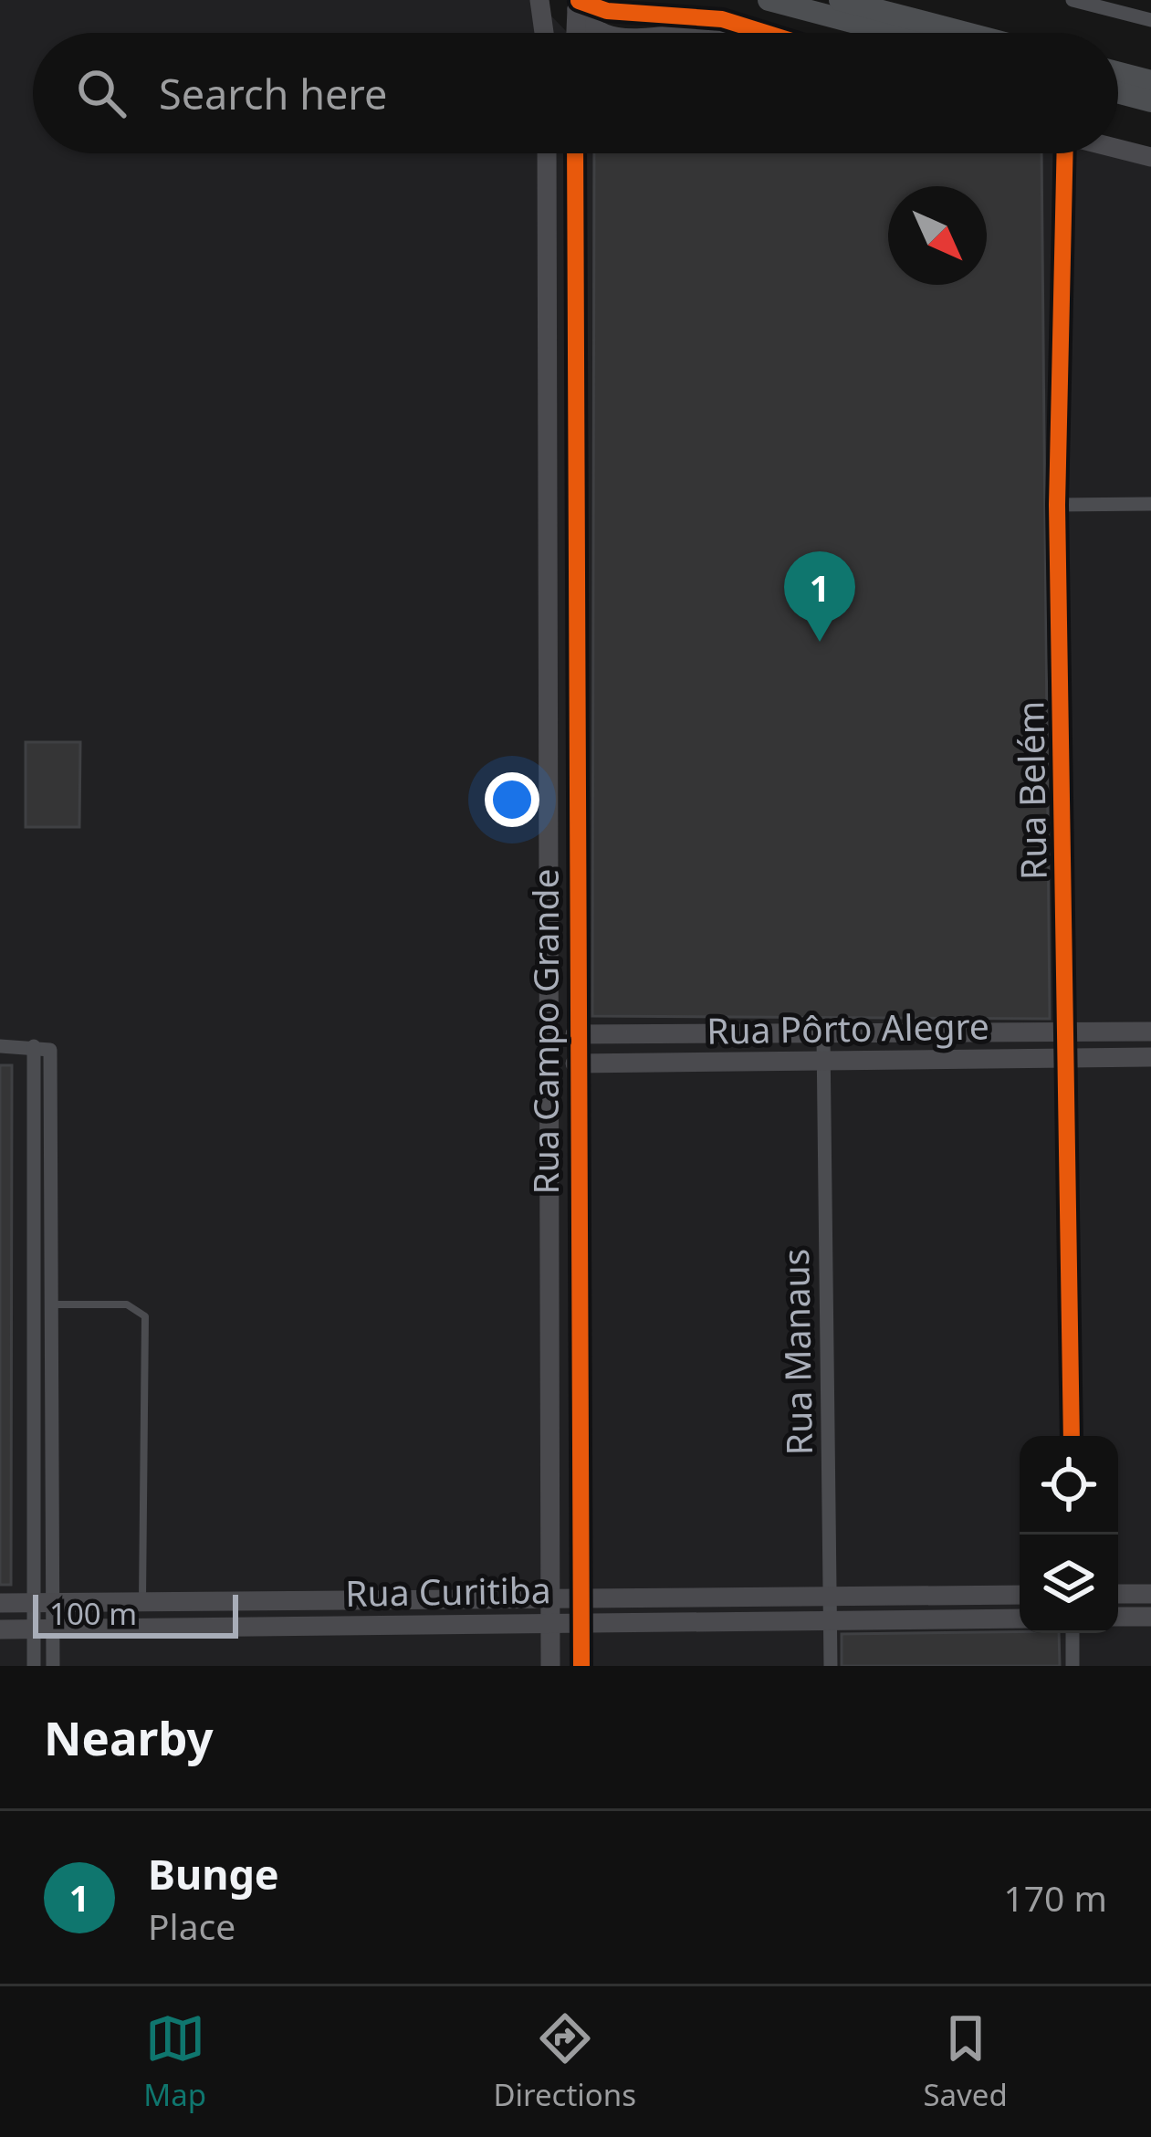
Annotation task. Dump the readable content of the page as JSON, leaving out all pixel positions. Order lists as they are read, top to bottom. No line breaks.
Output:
{"streets":{"street":["Rua Belém","Rua Pôrto Alegre","Rua Campo Grande","Rua Manaus","Rua Curitiba"]},"crossings":[["Rua Belém","Rua Pôrto Alegre"],["Rua Pôrto Alegre","Rua Campo Grande"],["Rua Pôrto Alegre","Rua Manaus"],["Rua Campo Grande","Rua Curitiba"],["Rua Manaus","Rua Curitiba"]],"scale_bar":"100 m","north":"bottom right","page":{"search":"Search here","pins":"1","scale":"100 m","heading":"Nearby","list":[{"mark":"1","name":"Bunge","note":"Place","value":"170 m"}],"nav":["Map","Directions","Saved"]}}
